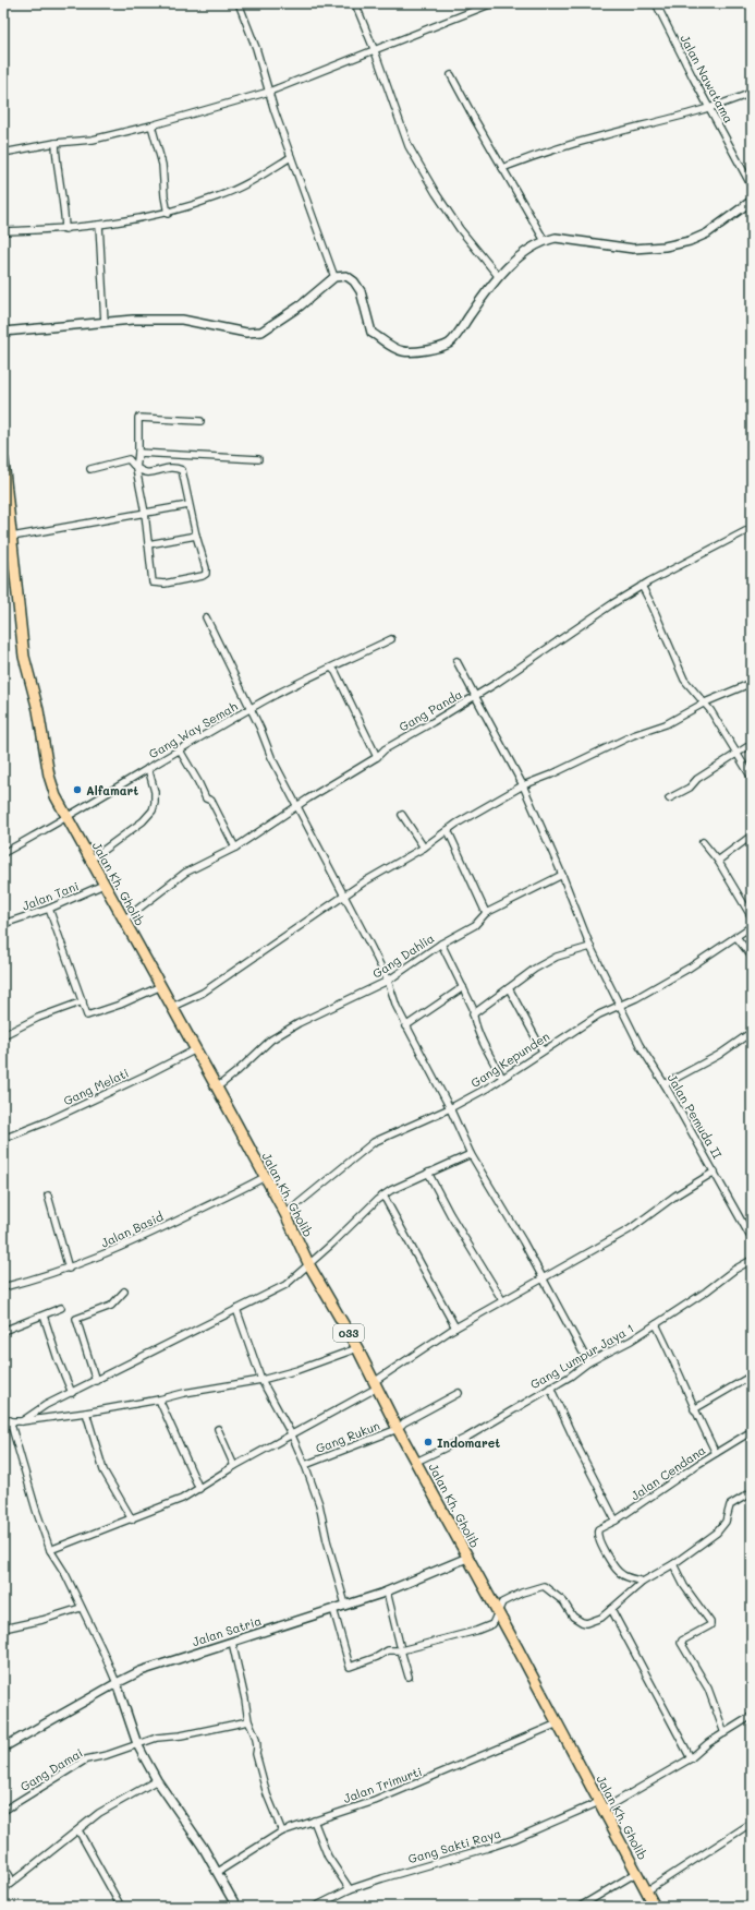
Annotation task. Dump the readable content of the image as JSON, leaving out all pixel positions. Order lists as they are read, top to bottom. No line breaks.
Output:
{"streets":{"main road":["Jalan Kh. Gholib","033"],"street":["Jalan Nawatama","Gang Panda","Gang Way Semah","Jalan Tani","Gang Dahlia","Gang Kepunden","Gang Melati","Jalan Pemuda II","Jalan Basid","Gang Lumpur Jaya 1","Gang Rukun","Jalan Cendana","Jalan Satria","Gang Damai","Jalan Trimurti","Gang Sakti Raya"]},"crossings":[["Gang Panda","Jalan Kh. Gholib"],["Gang Panda","Jalan Pemuda II"],["Gang Way Semah","Jalan Kh. Gholib"],["Jalan Kh. Gholib","Jalan Tani"],["Jalan Kh. Gholib","Gang Dahlia"],["Jalan Kh. Gholib","Gang Kepunden"],["Jalan Kh. Gholib","Gang Melati"],["Jalan Kh. Gholib","Jalan Basid"],["Jalan Kh. Gholib","Gang Lumpur Jaya 1"],["Jalan Kh. Gholib","Gang Rukun"],["Jalan Kh. Gholib","Jalan Satria"],["Jalan Kh. Gholib","Jalan Trimurti"],["Jalan Kh. Gholib","Gang Sakti Raya"],["Gang Dahlia","Jalan Pemuda II"],["Gang Kepunden","Jalan Pemuda II"]],"places":["Alfamart","Indomaret"]}
